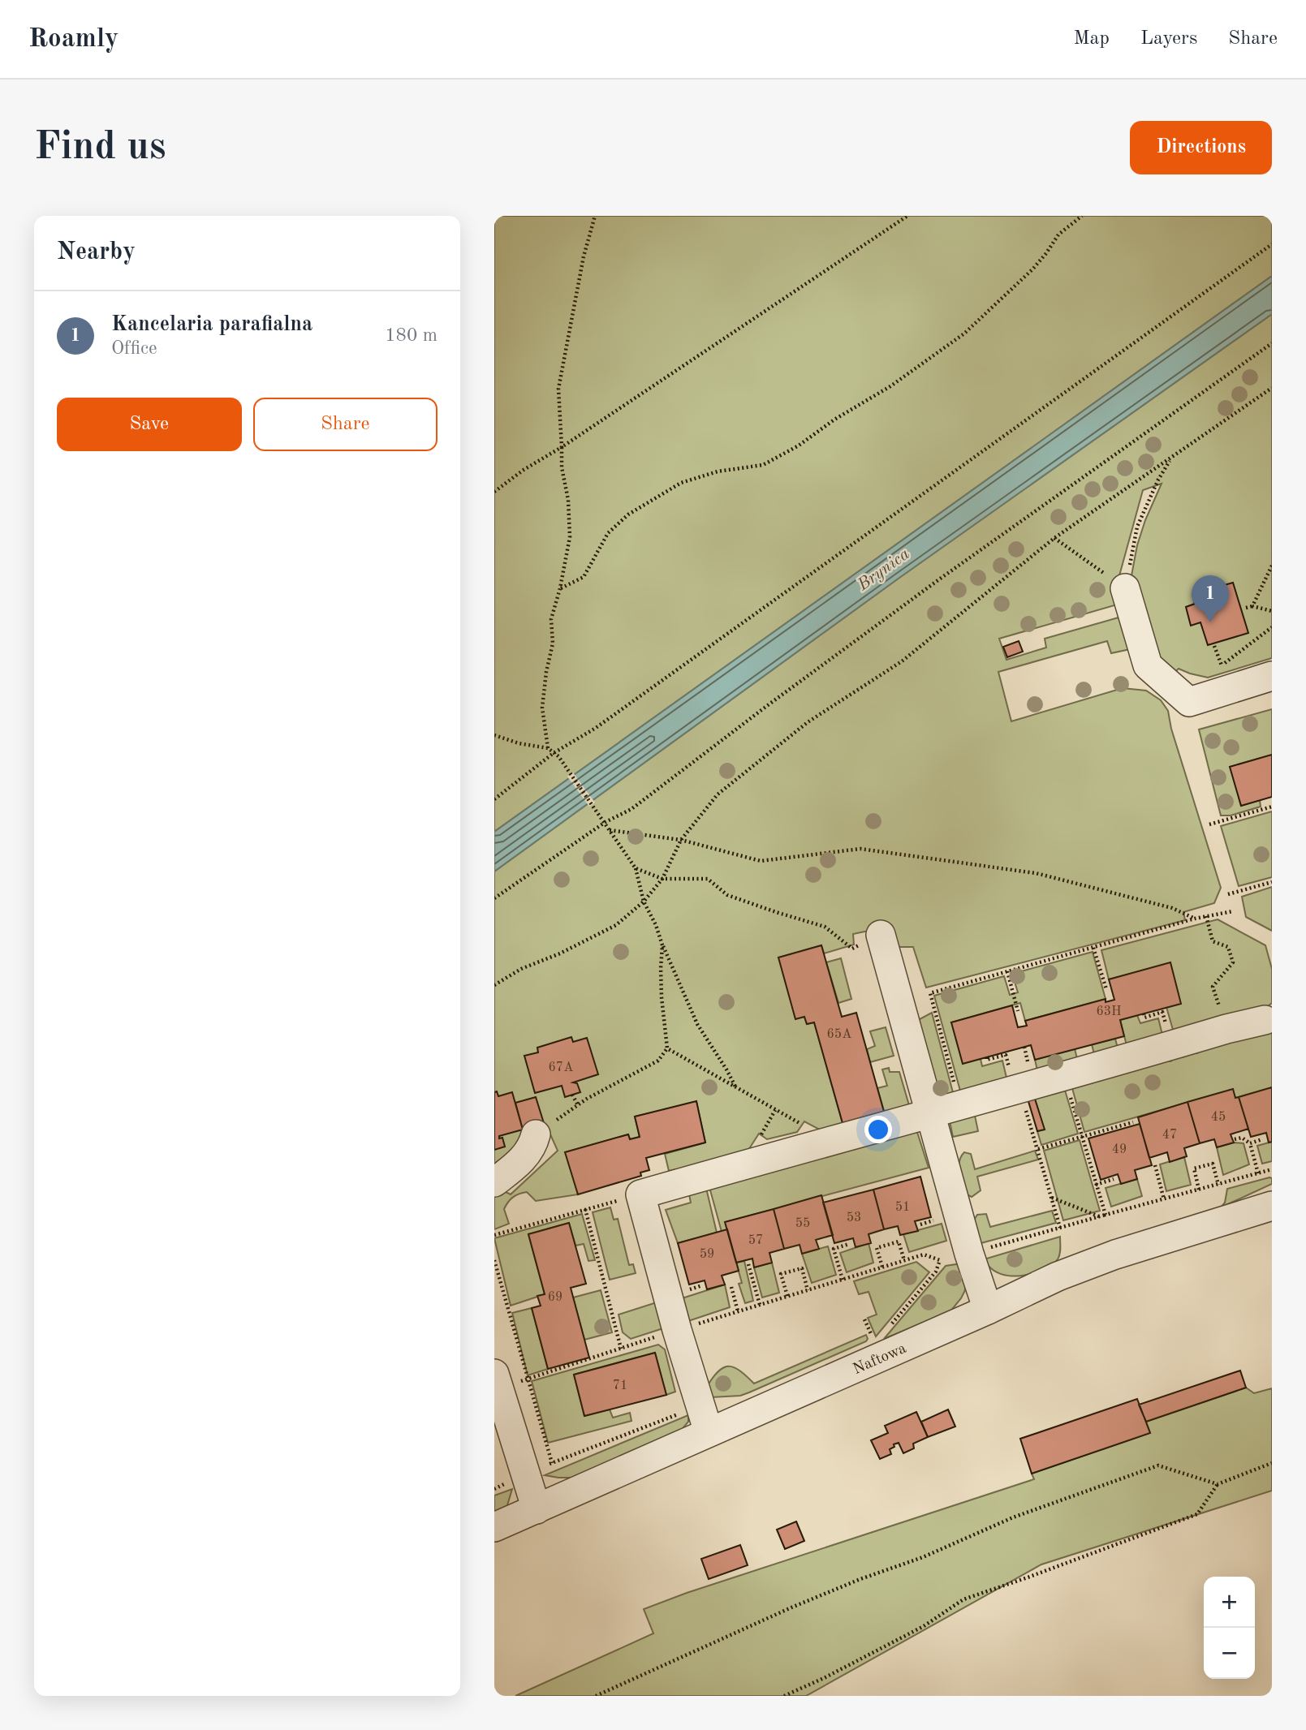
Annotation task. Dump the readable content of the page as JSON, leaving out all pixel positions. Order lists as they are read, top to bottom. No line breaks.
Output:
{"streets":{"street":["Naftowa"]},"water":["Brynica"],"house_numbers":["63H","65A","67A","45","47","49","51","53","55","57","59","69","71"],"page":{"header":"Roamly","nav":["Map","Layers","Share"],"buttons":["Directions",["Save","Share"]],"title":"Find us","heading":"Nearby","list":[{"mark":"1","name":"Kancelaria parafialna","note":"Office","value":"180 m"}],"pins":"1","map_buttons":["+","−"]}}
